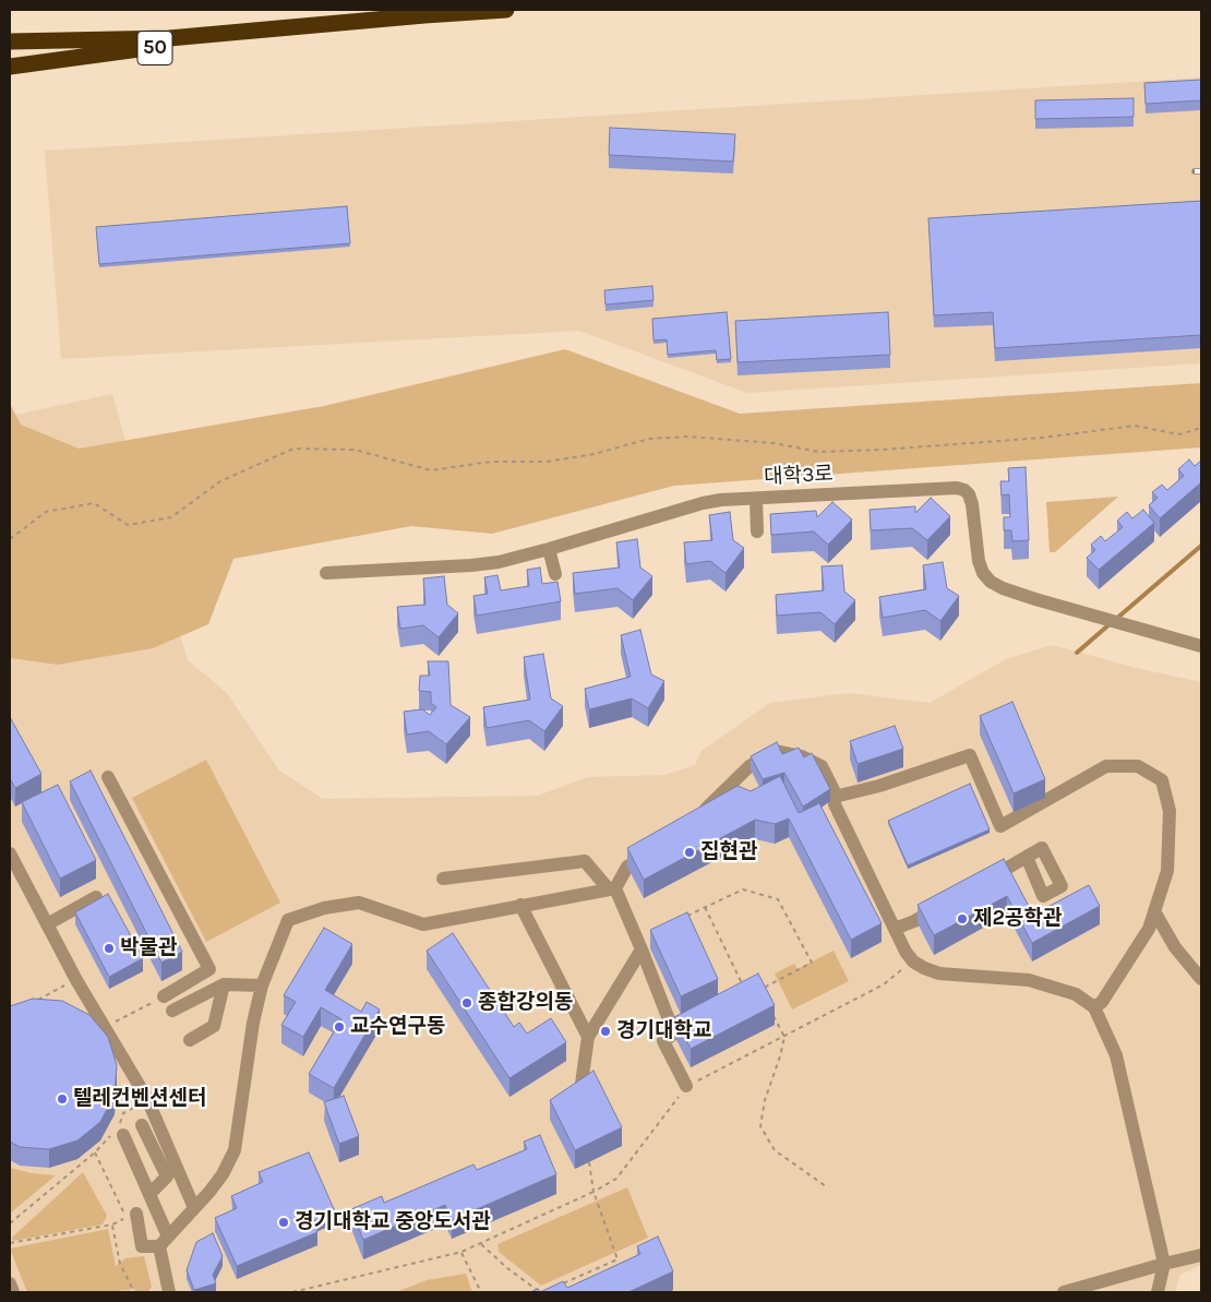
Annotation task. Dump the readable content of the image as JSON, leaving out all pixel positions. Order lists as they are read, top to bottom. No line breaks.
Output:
{"streets":{"highway":["50"],"street":["대학3로"]},"places":["집현관","제2공학관","박물관","종합강의동","교수연구동","경기대학교","텔레컨벤션센터","경기대학교 중앙도서관"]}
